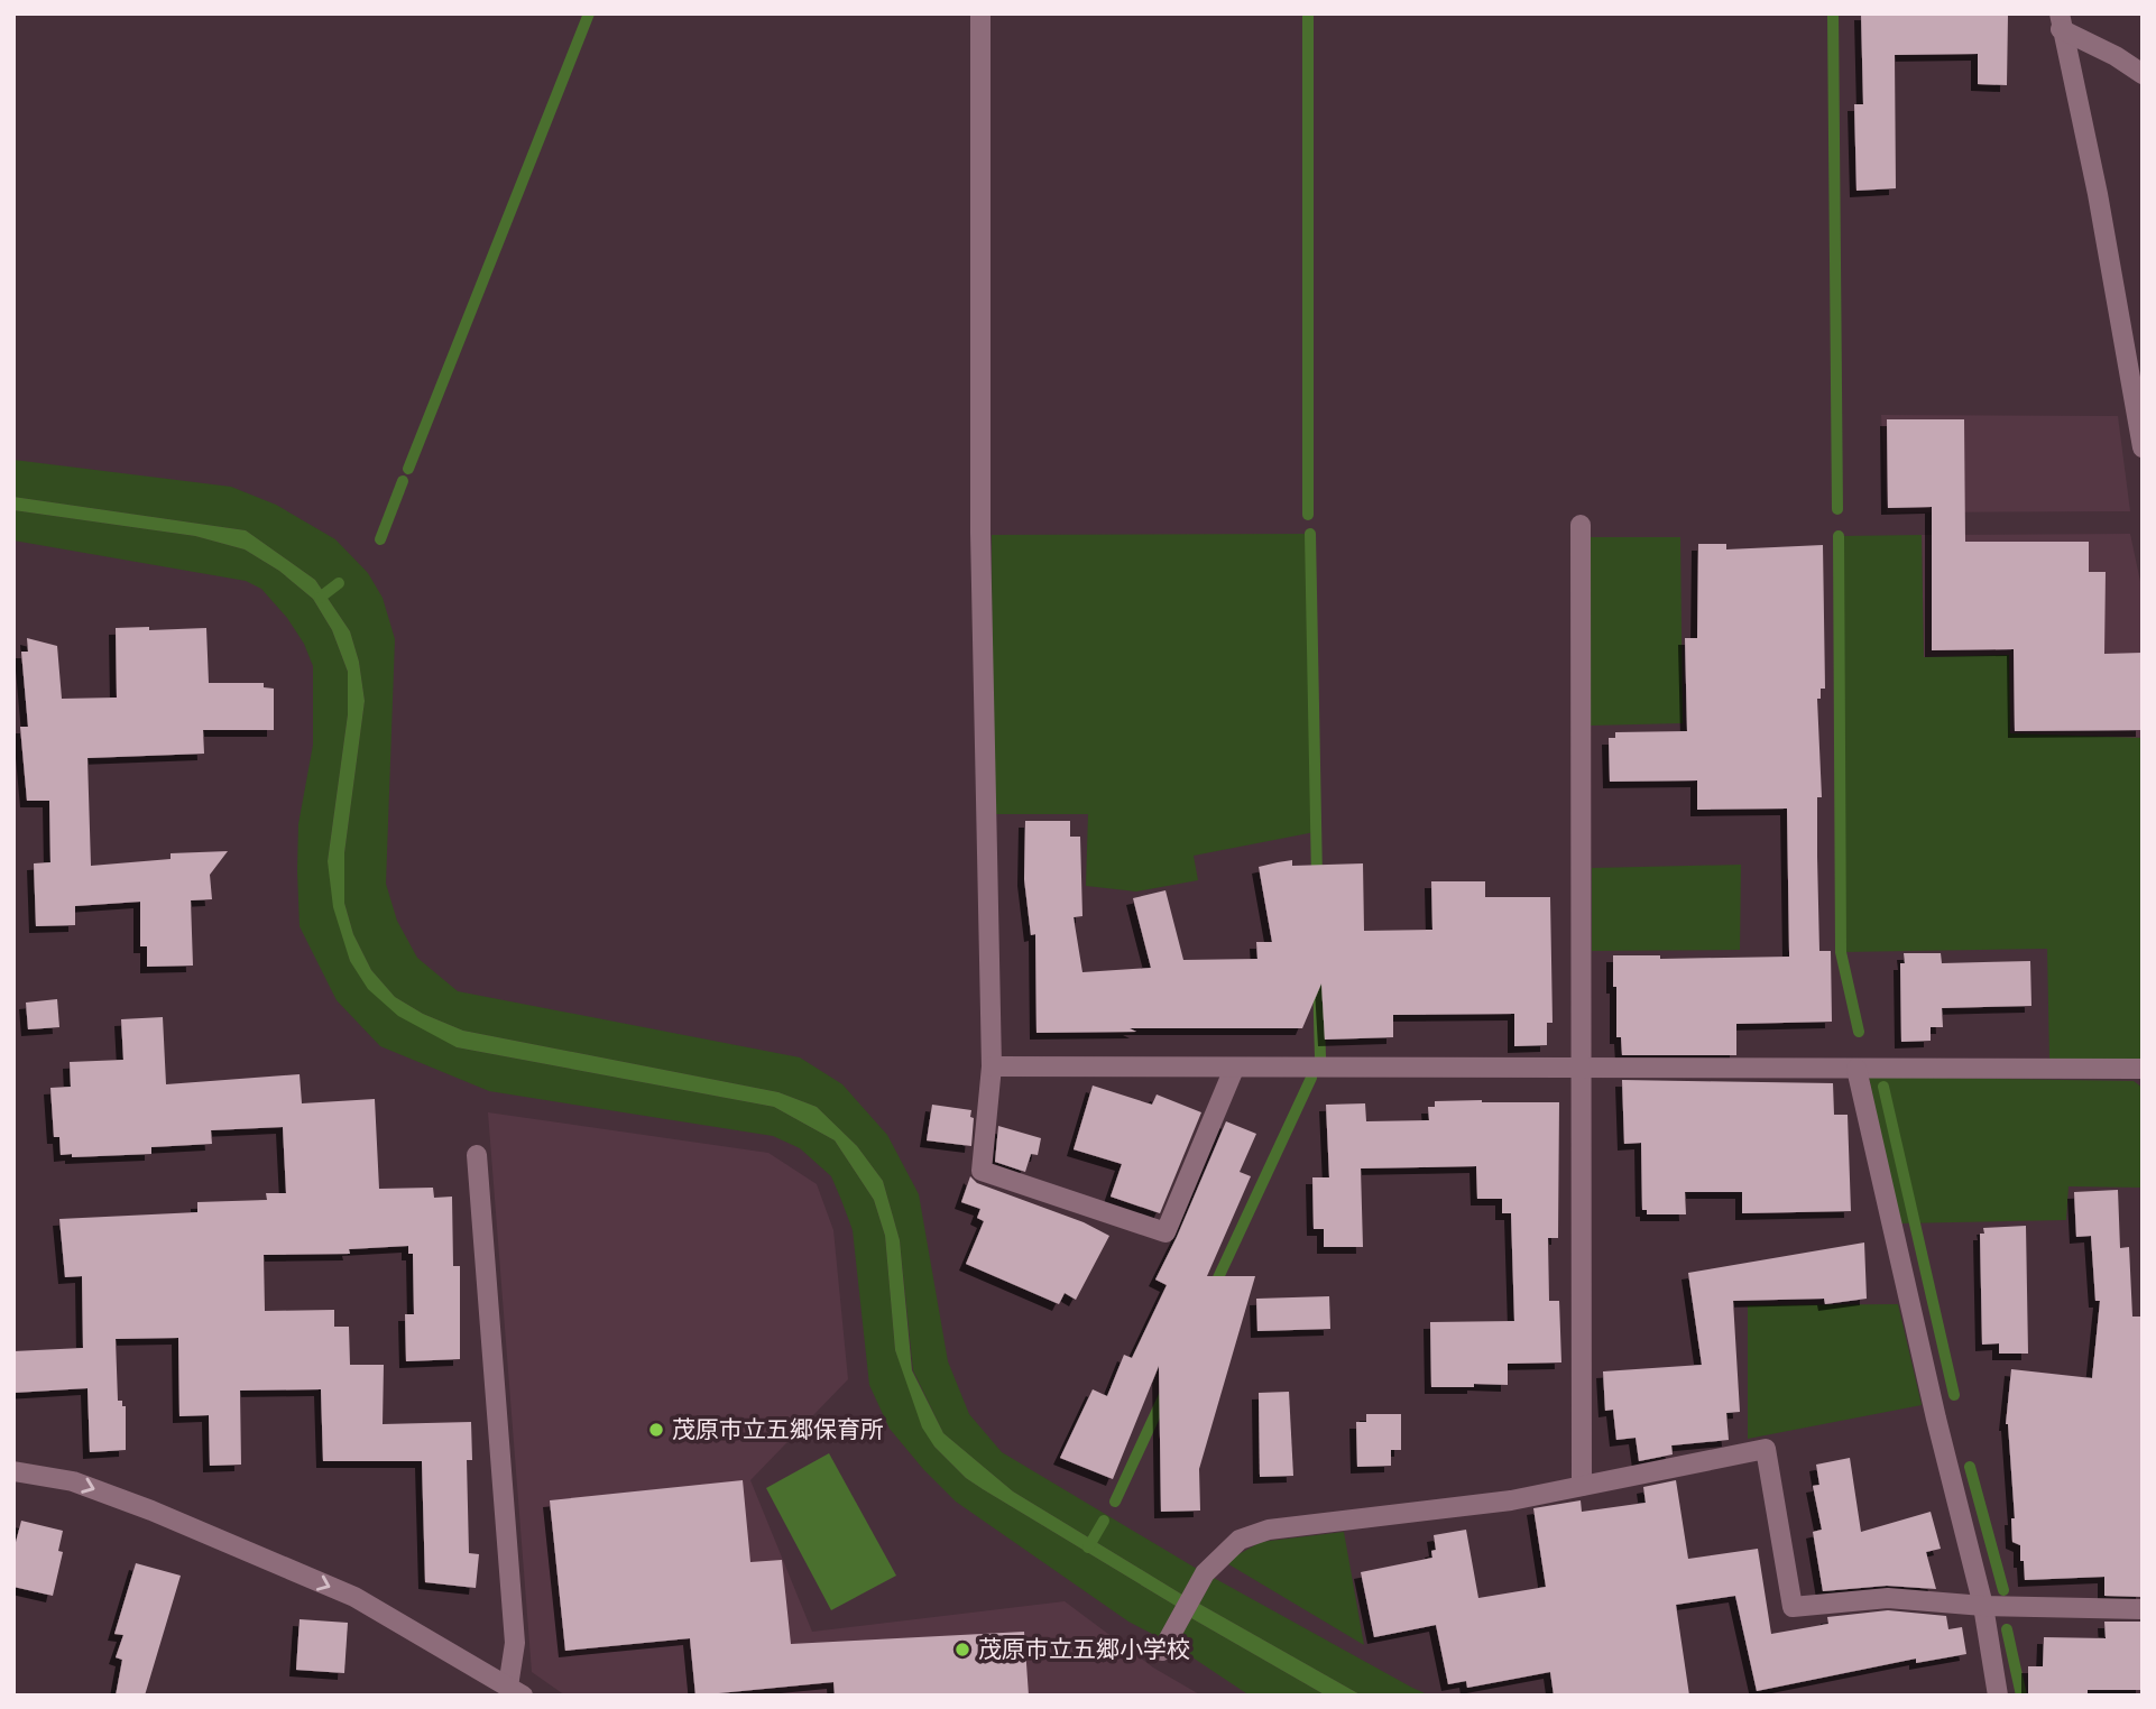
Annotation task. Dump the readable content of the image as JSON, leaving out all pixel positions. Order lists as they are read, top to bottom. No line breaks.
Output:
{"places":["茂原市立五郷保育所","茂原市立五郷小学校"]}
